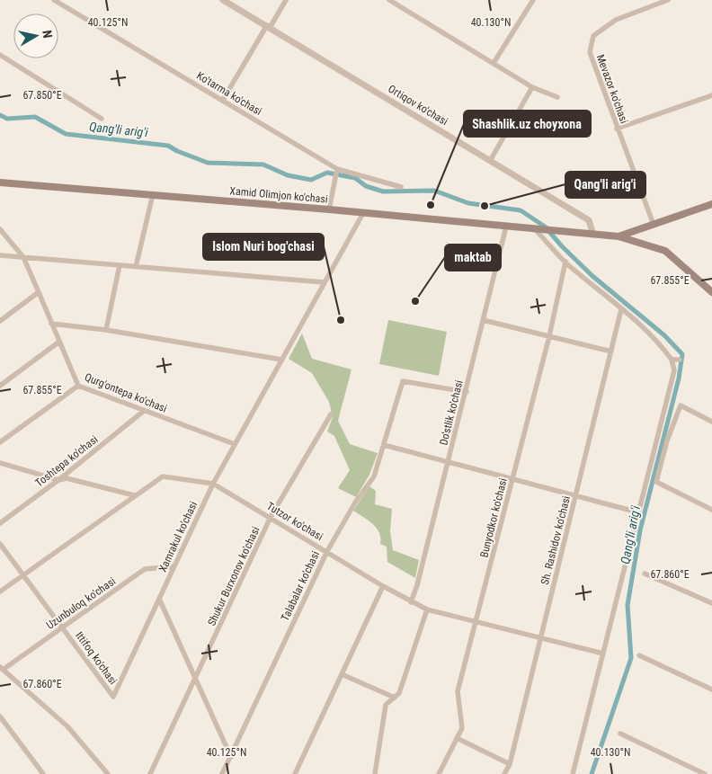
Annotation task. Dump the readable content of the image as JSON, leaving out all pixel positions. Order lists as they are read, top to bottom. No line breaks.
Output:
{"streets":{"main road":["Xamid Olimjon ko'chasi"],"street":["Mevazor ko'chasi","Ko'tarma ko'chasi","Ortiqov ko'chasi","Qurg'ontepa ko'chasi","Do'stlik ko'chasi","Toshtepa ko'chasi","Bunyodkor ko'chasi","Tutzor ko'chasi","Xamrakul ko'chasi","Sh. Rashidov ko'chasi","Shukur Burxonov ko'chasi","Talabalar ko'chasi","Uzunbuloq ko'chasi","Ittifoq ko'chasi"]},"crossings":[["Ortiqov ko'chasi","Xamid Olimjon ko'chasi"],["Xamid Olimjon ko'chasi","Do'stlik ko'chasi"],["Xamid Olimjon ko'chasi","Xamrakul ko'chasi"],["Qurg'ontepa ko'chasi","Toshtepa ko'chasi"],["Qurg'ontepa ko'chasi","Xamrakul ko'chasi"],["Do'stlik ko'chasi","Tutzor ko'chasi"],["Do'stlik ko'chasi","Talabalar ko'chasi"],["Bunyodkor ko'chasi","Tutzor ko'chasi"],["Tutzor ko'chasi","Xamrakul ko'chasi"],["Tutzor ko'chasi","Sh. Rashidov ko'chasi"],["Tutzor ko'chasi","Shukur Burxonov ko'chasi"],["Tutzor ko'chasi","Talabalar ko'chasi"],["Tutzor ko'chasi","Ittifoq ko'chasi"],["Xamrakul ko'chasi","Uzunbuloq ko'chasi"],["Xamrakul ko'chasi","Ittifoq ko'chasi"],["Uzunbuloq ko'chasi","Ittifoq ko'chasi"]],"water":["Qang'li arig'i"],"places":["Shashlik.uz choyxona","Qang'li arig'i","maktab","Islom Nuri bog'chasi"],"north":"right","coordinates":["40.125°N","40.130°N","67.850°E","67.855°E","67.860°E"]}
